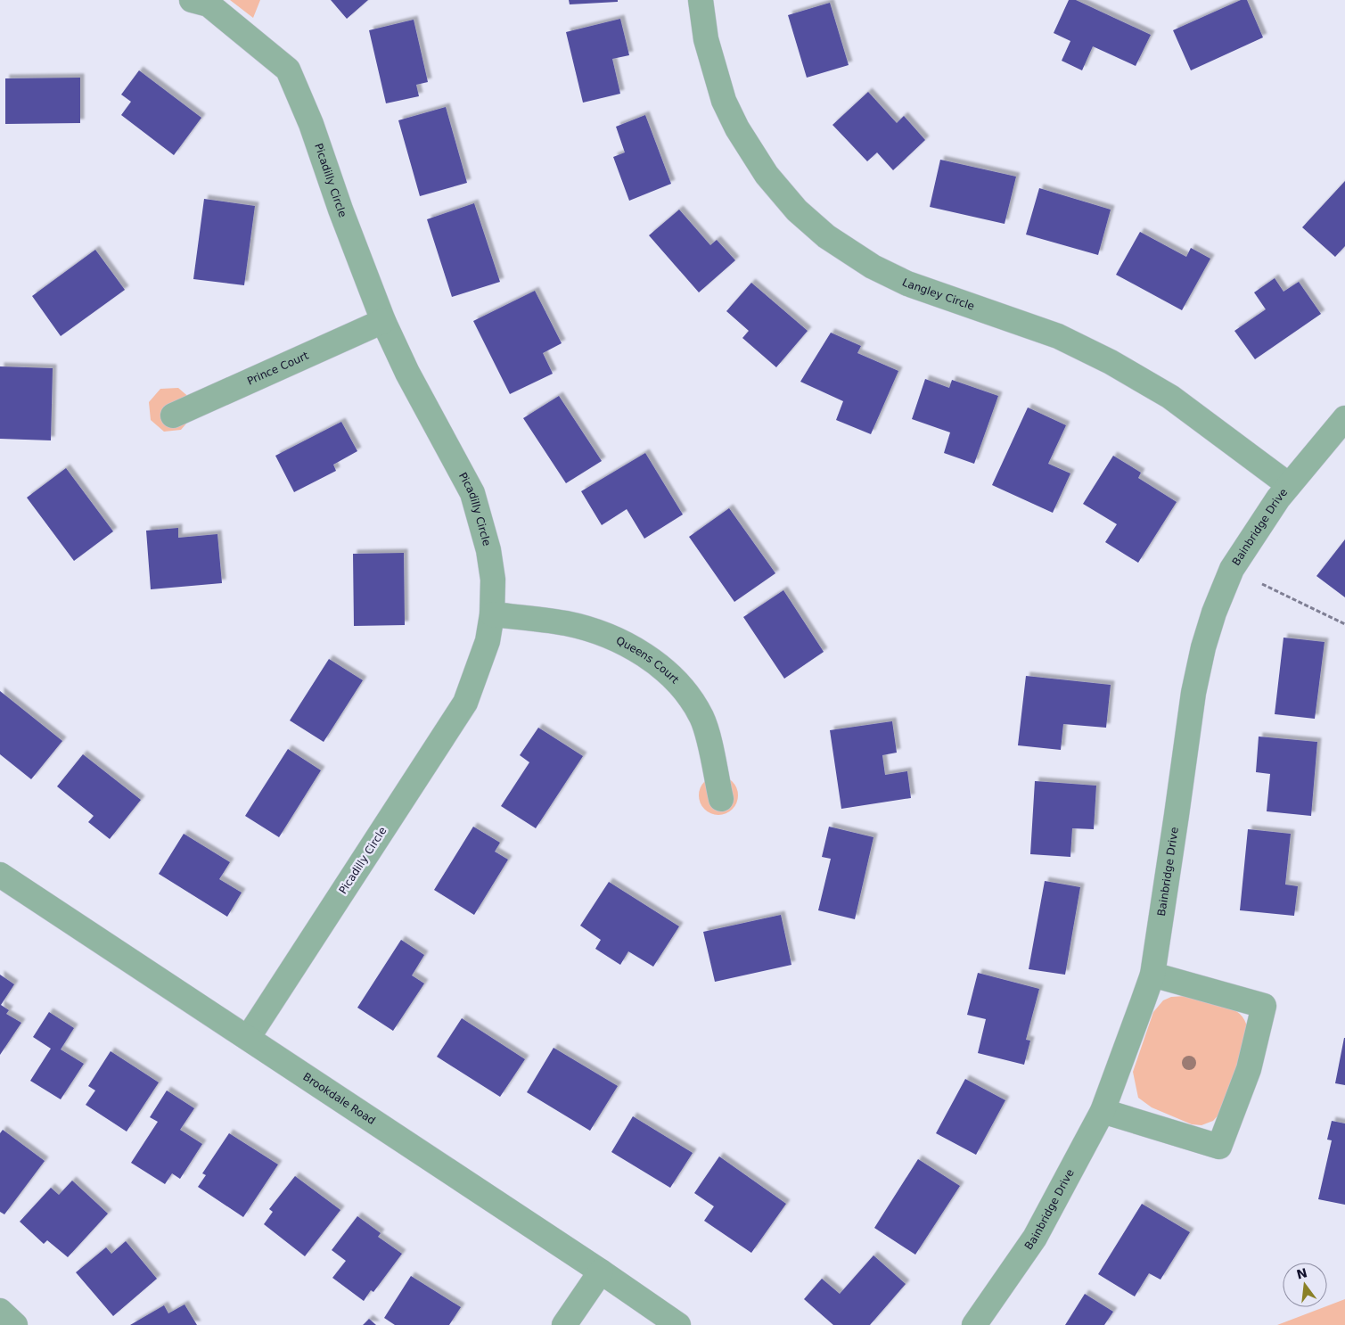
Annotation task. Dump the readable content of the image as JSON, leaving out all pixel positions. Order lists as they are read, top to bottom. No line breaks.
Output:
{"streets":{"street":["Picadilly Circle","Langley Circle","Prince Court","Bainbridge Drive","Queens Court","Brookdale Road"]},"crossings":[["Picadilly Circle","Prince Court"],["Picadilly Circle","Queens Court"],["Picadilly Circle","Brookdale Road"],["Langley Circle","Bainbridge Drive"]],"north":"top"}
